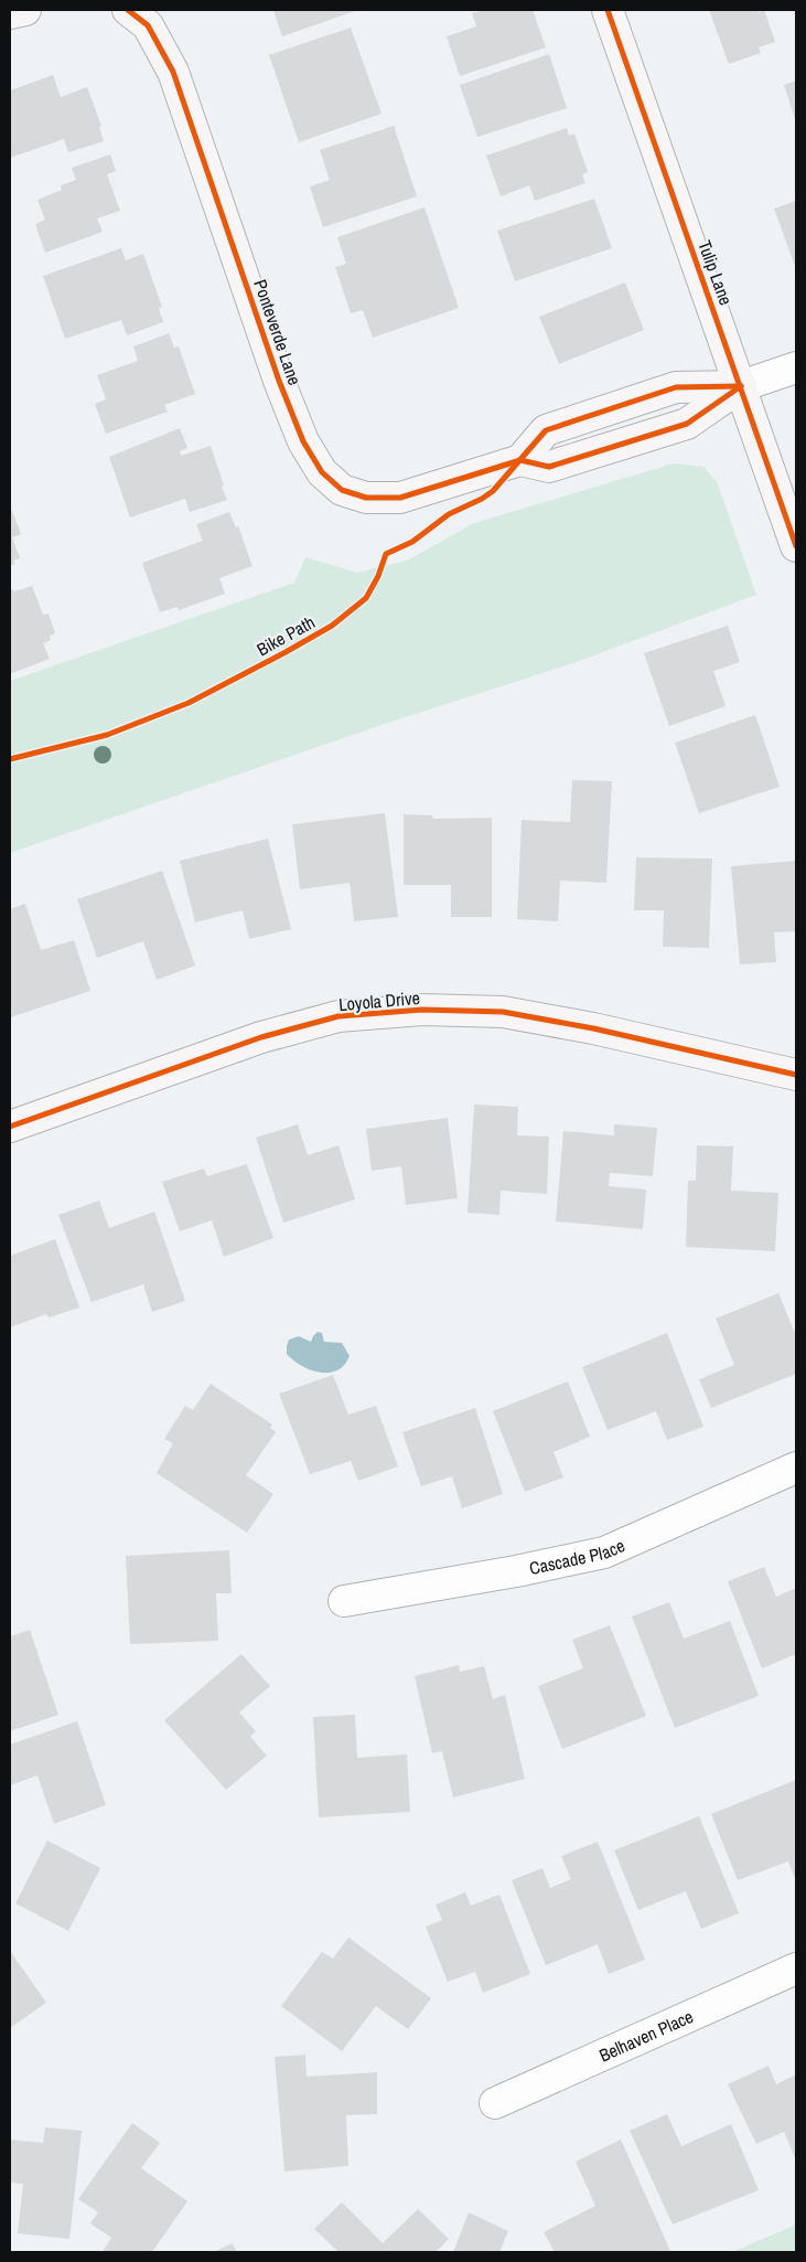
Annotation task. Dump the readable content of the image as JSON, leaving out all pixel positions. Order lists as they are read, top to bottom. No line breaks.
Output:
{"streets":{"street":["Tulip Lane","Ponteverde Lane","Loyola Drive","Cascade Place","Belhaven Place"],"cycle path":["Bike Path"]},"crossings":[["Tulip Lane","Ponteverde Lane"]]}
